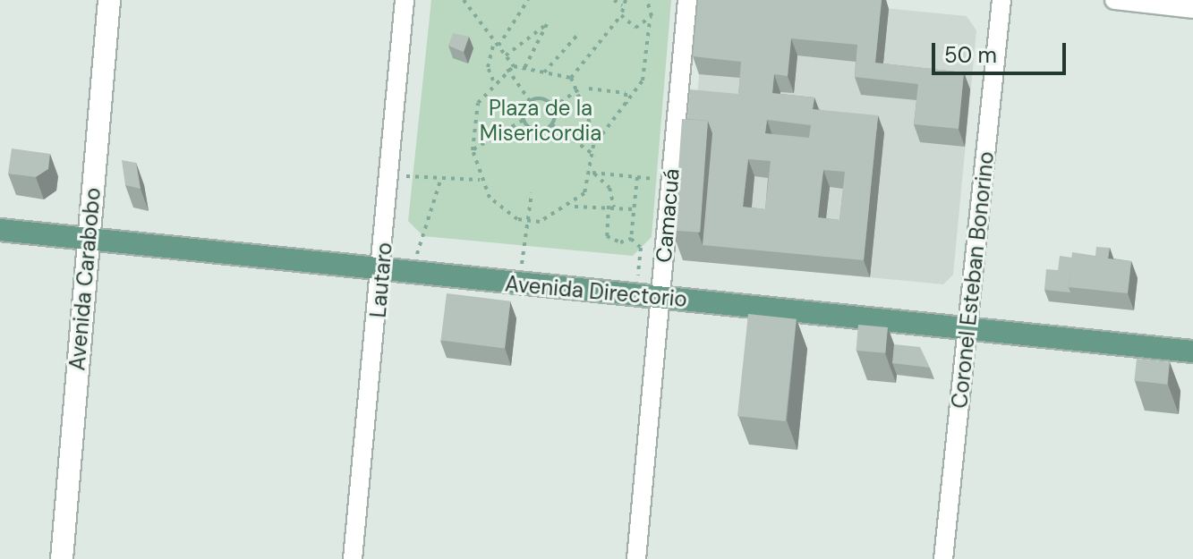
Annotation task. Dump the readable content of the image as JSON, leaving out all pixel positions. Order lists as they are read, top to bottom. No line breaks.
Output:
{"streets":{"main road":["Avenida Carabobo","Avenida Directorio"],"street":["Camacuá","Lautaro","Coronel Esteban Bonorino"]},"crossings":[["Camacuá","Avenida Directorio"],["Avenida Carabobo","Avenida Directorio"],["Lautaro","Avenida Directorio"],["Coronel Esteban Bonorino","Avenida Directorio"]],"parks":["Plaza de la Misericordia"],"scale_bar":"50 m"}
